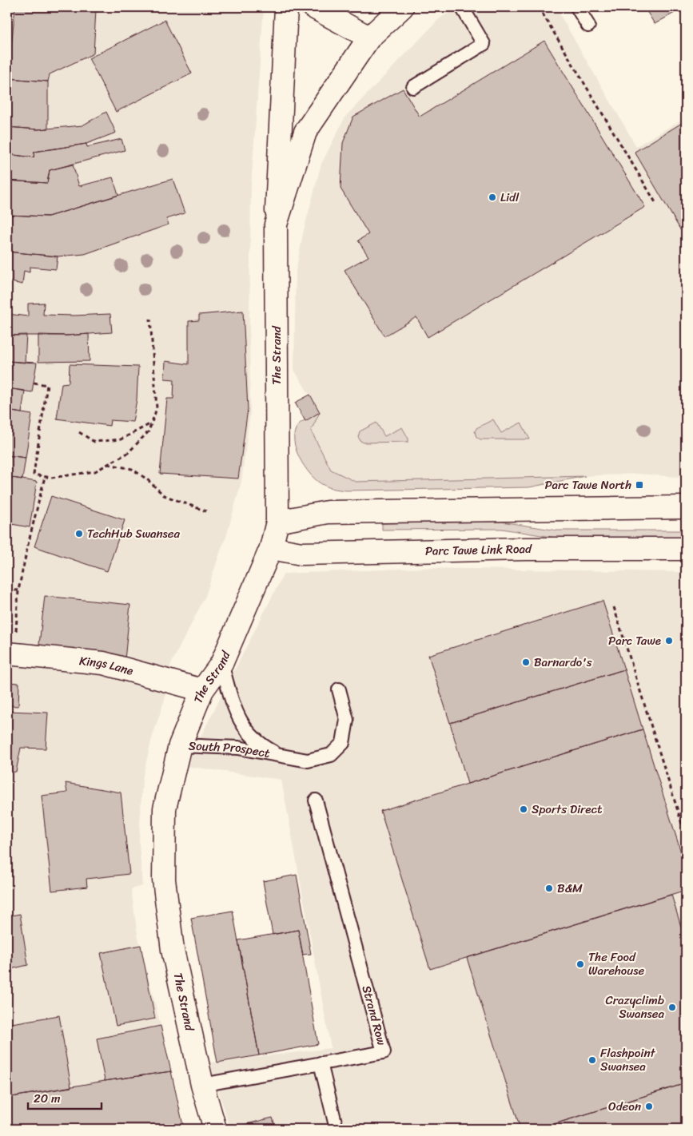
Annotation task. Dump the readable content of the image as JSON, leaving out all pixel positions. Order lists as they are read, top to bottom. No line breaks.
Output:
{"streets":{"street":["The Strand","Parc Tawe Link Road","Kings Lane"],"lane":["South Prospect","Strand Row"]},"crossings":[["The Strand","Parc Tawe Link Road"],["The Strand","Kings Lane"],["The Strand","South Prospect"],["The Strand","Strand Row"]],"places":{"other":["Lidl","TechHub Swansea","Parc Tawe","Barnardo's","Sports Direct","B&M","The Food Warehouse","Crazyclimb Swansea","Flashpoint Swansea","Odeon"],"transit":["Parc Tawe North"]},"scale_bar":"20 m"}
